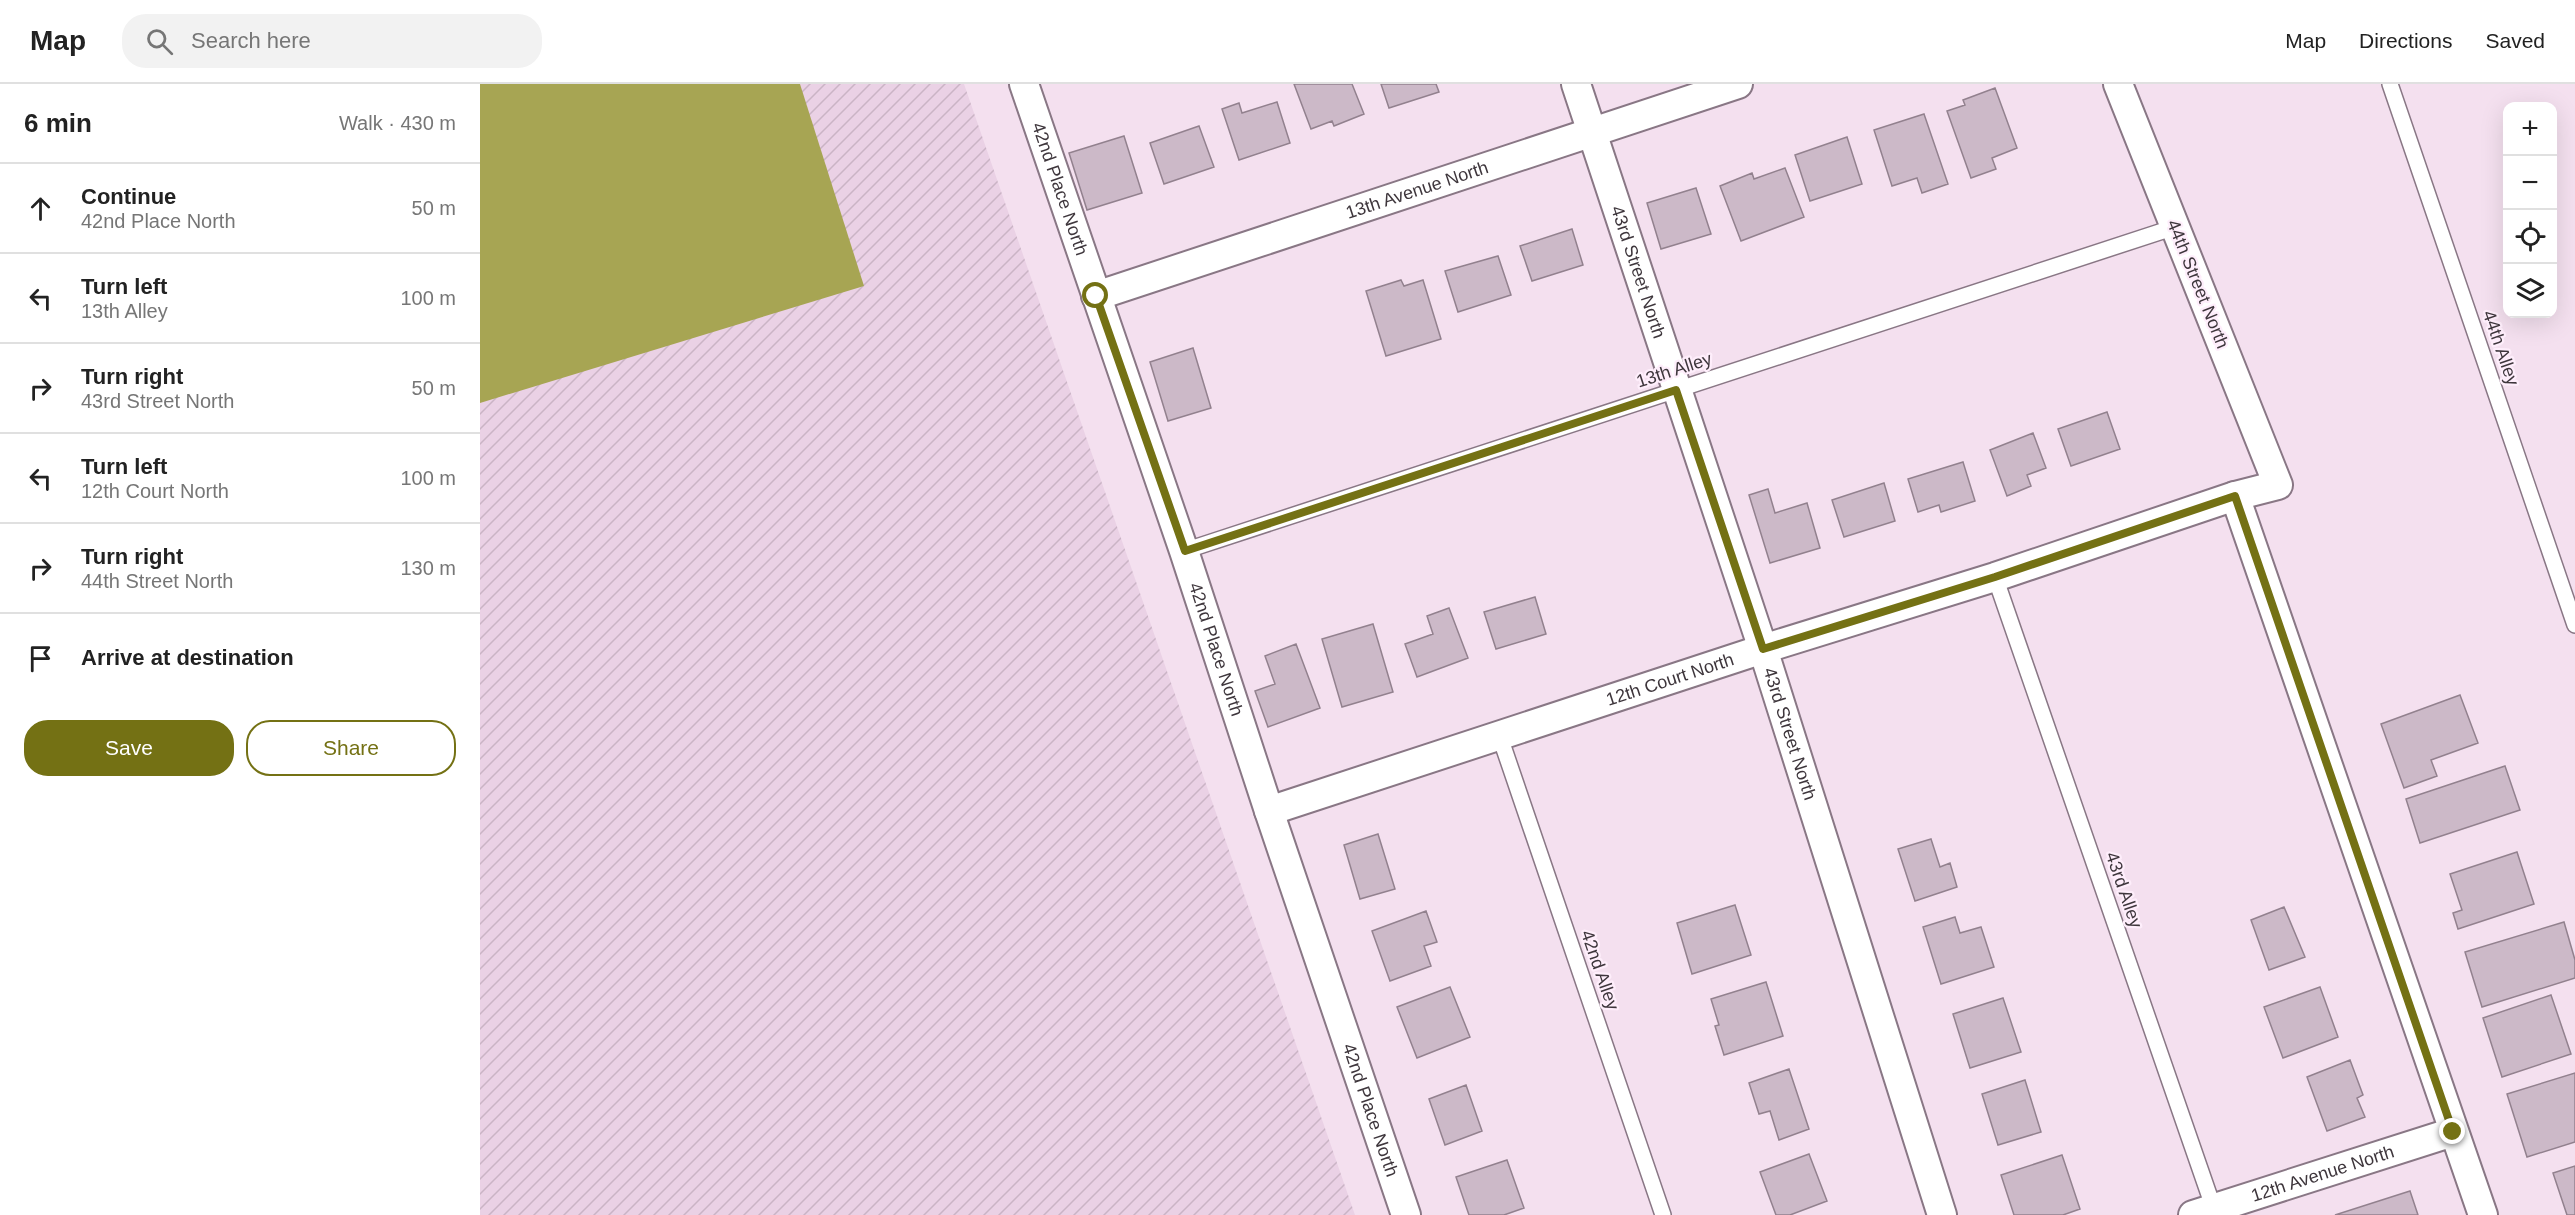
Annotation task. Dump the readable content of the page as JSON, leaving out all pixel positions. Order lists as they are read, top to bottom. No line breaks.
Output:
{"streets":{"street":["42nd Place North","13th Avenue North","43rd Street North","44th Street North","12th Court North","12th Avenue North"],"lane":["44th Alley","13th Alley","43rd Alley","42nd Alley"]},"crossings":[["42nd Place North","13th Avenue North"],["42nd Place North","13th Alley"],["42nd Place North","12th Court North"],["13th Avenue North","43rd Street North"],["43rd Street North","13th Alley"],["43rd Street North","12th Court North"],["44th Street North","13th Alley"],["44th Street North","12th Court North"],["12th Court North","43rd Alley"],["12th Court North","42nd Alley"],["43rd Alley","12th Avenue North"]],"page":{"header":"Map","search":"Search here","nav":["Map","Directions","Saved"],"heading":["6 min","Walk · 430 m"],"map_buttons":["+","−"],"list":[["Continue","42nd Place North","50 m"],["Turn left","13th Alley","100 m"],["Turn right","43rd Street North","50 m"],["Turn left","12th Court North","100 m"],["Turn right","44th Street North","130 m"],"Arrive at destination"],"buttons":["Save","Share"]}}
